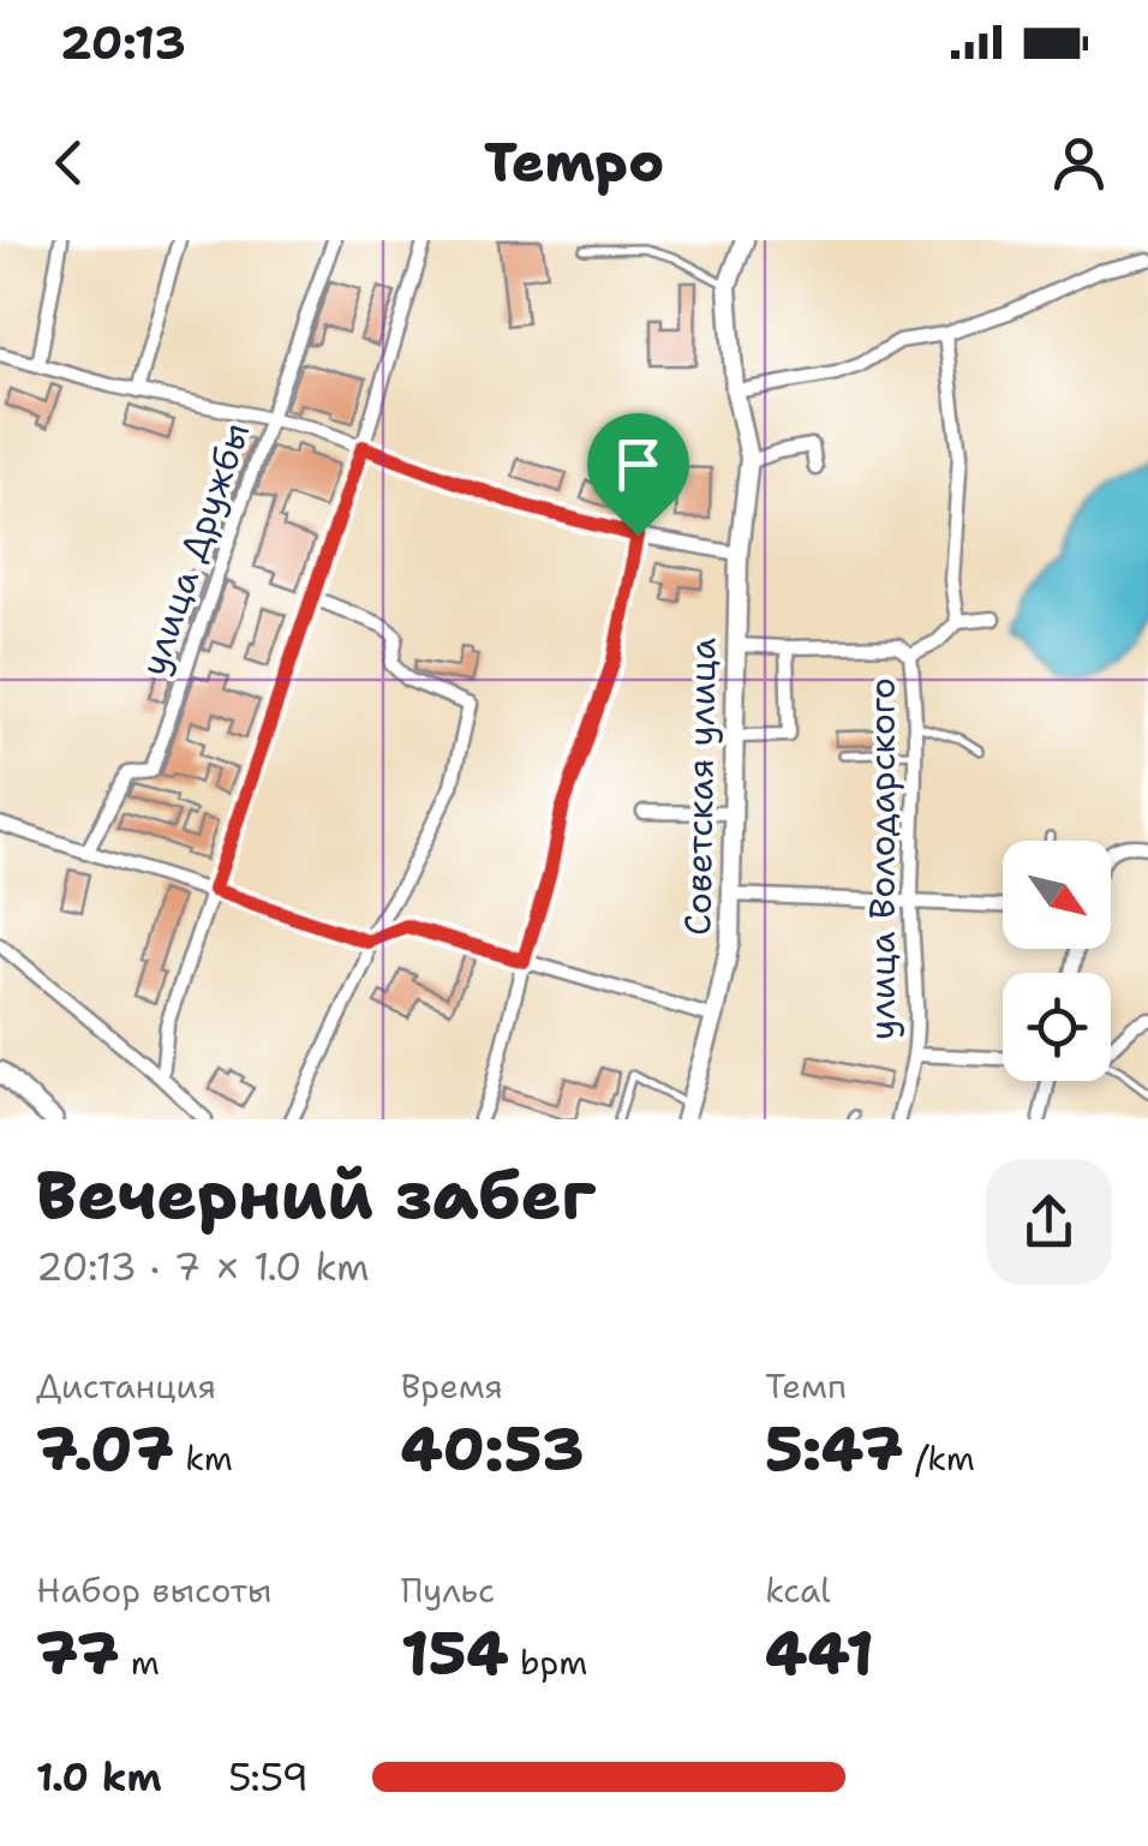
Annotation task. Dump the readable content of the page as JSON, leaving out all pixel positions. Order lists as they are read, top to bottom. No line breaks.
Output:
{"streets":{"street":["улица Дружбы","Советская улица","улица Володарского"]},"north":"bottom right","page":{"status":"20:13","header":"Tempo","heading":["Вечерний забег","20:13 · 7 × 1.0 km"],"stats":[["Дистанция","7.07 km"],["Время","40:53"],["Темп","5:47 /km"],["Набор высоты","77 m"],["Пульс","154 bpm"],["kcal","441"]],"list":[{"name":"1.0 km","note":"5:59"}]}}
